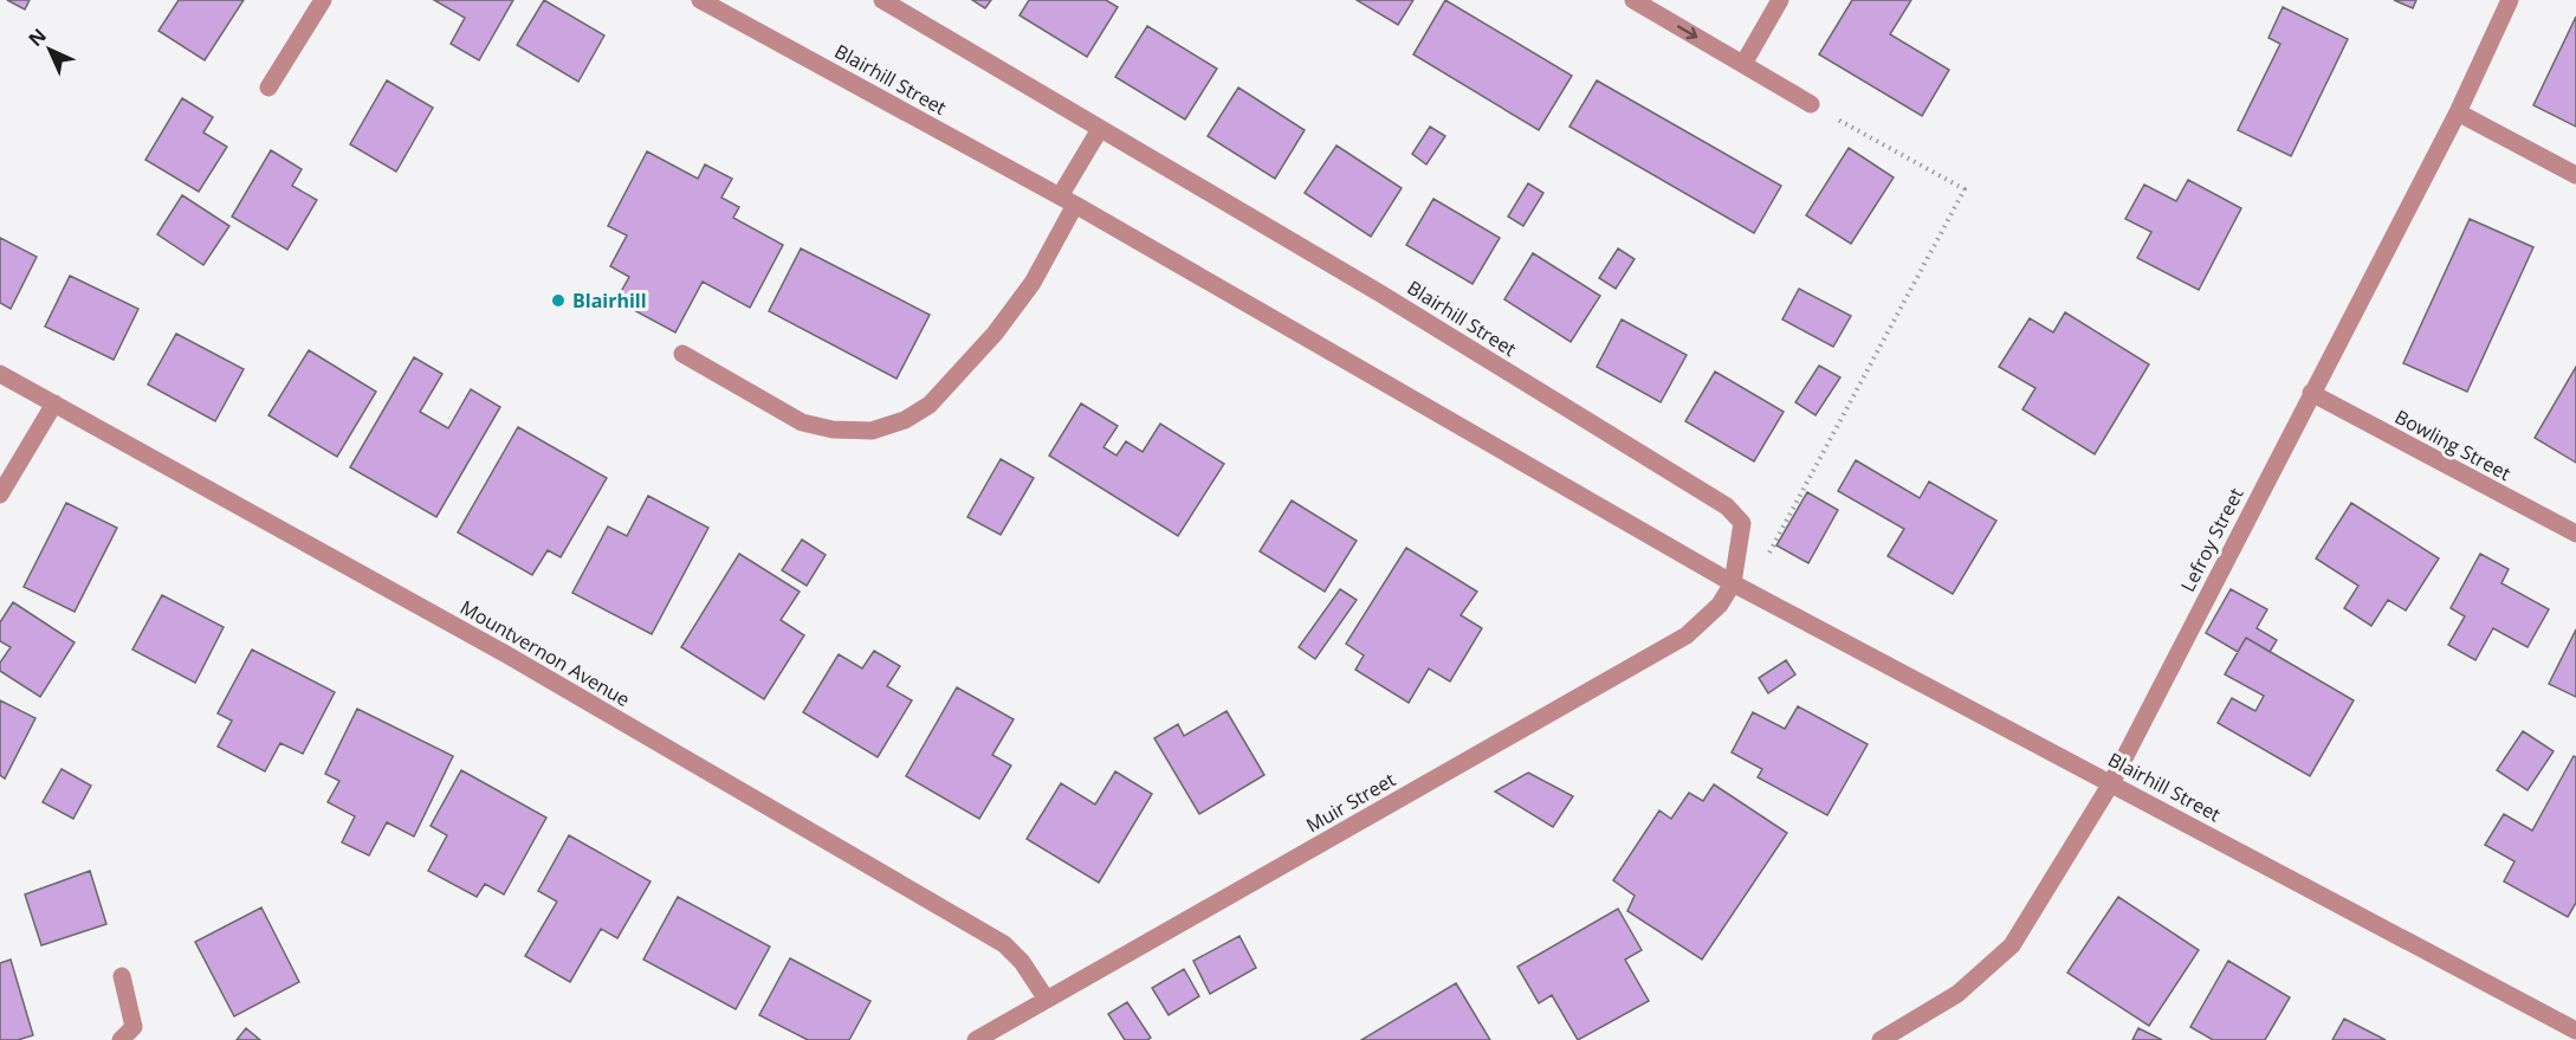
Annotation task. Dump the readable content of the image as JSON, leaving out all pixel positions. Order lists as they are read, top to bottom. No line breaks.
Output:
{"streets":{"street":["Blairhill Street","Bowling Street","Lefroy Street","Mountvernon Avenue","Muir Street"]},"crossings":[["Blairhill Street","Lefroy Street"],["Blairhill Street","Muir Street"],["Bowling Street","Lefroy Street"],["Mountvernon Avenue","Muir Street"]],"places":["Blairhill"],"north":"top left"}
